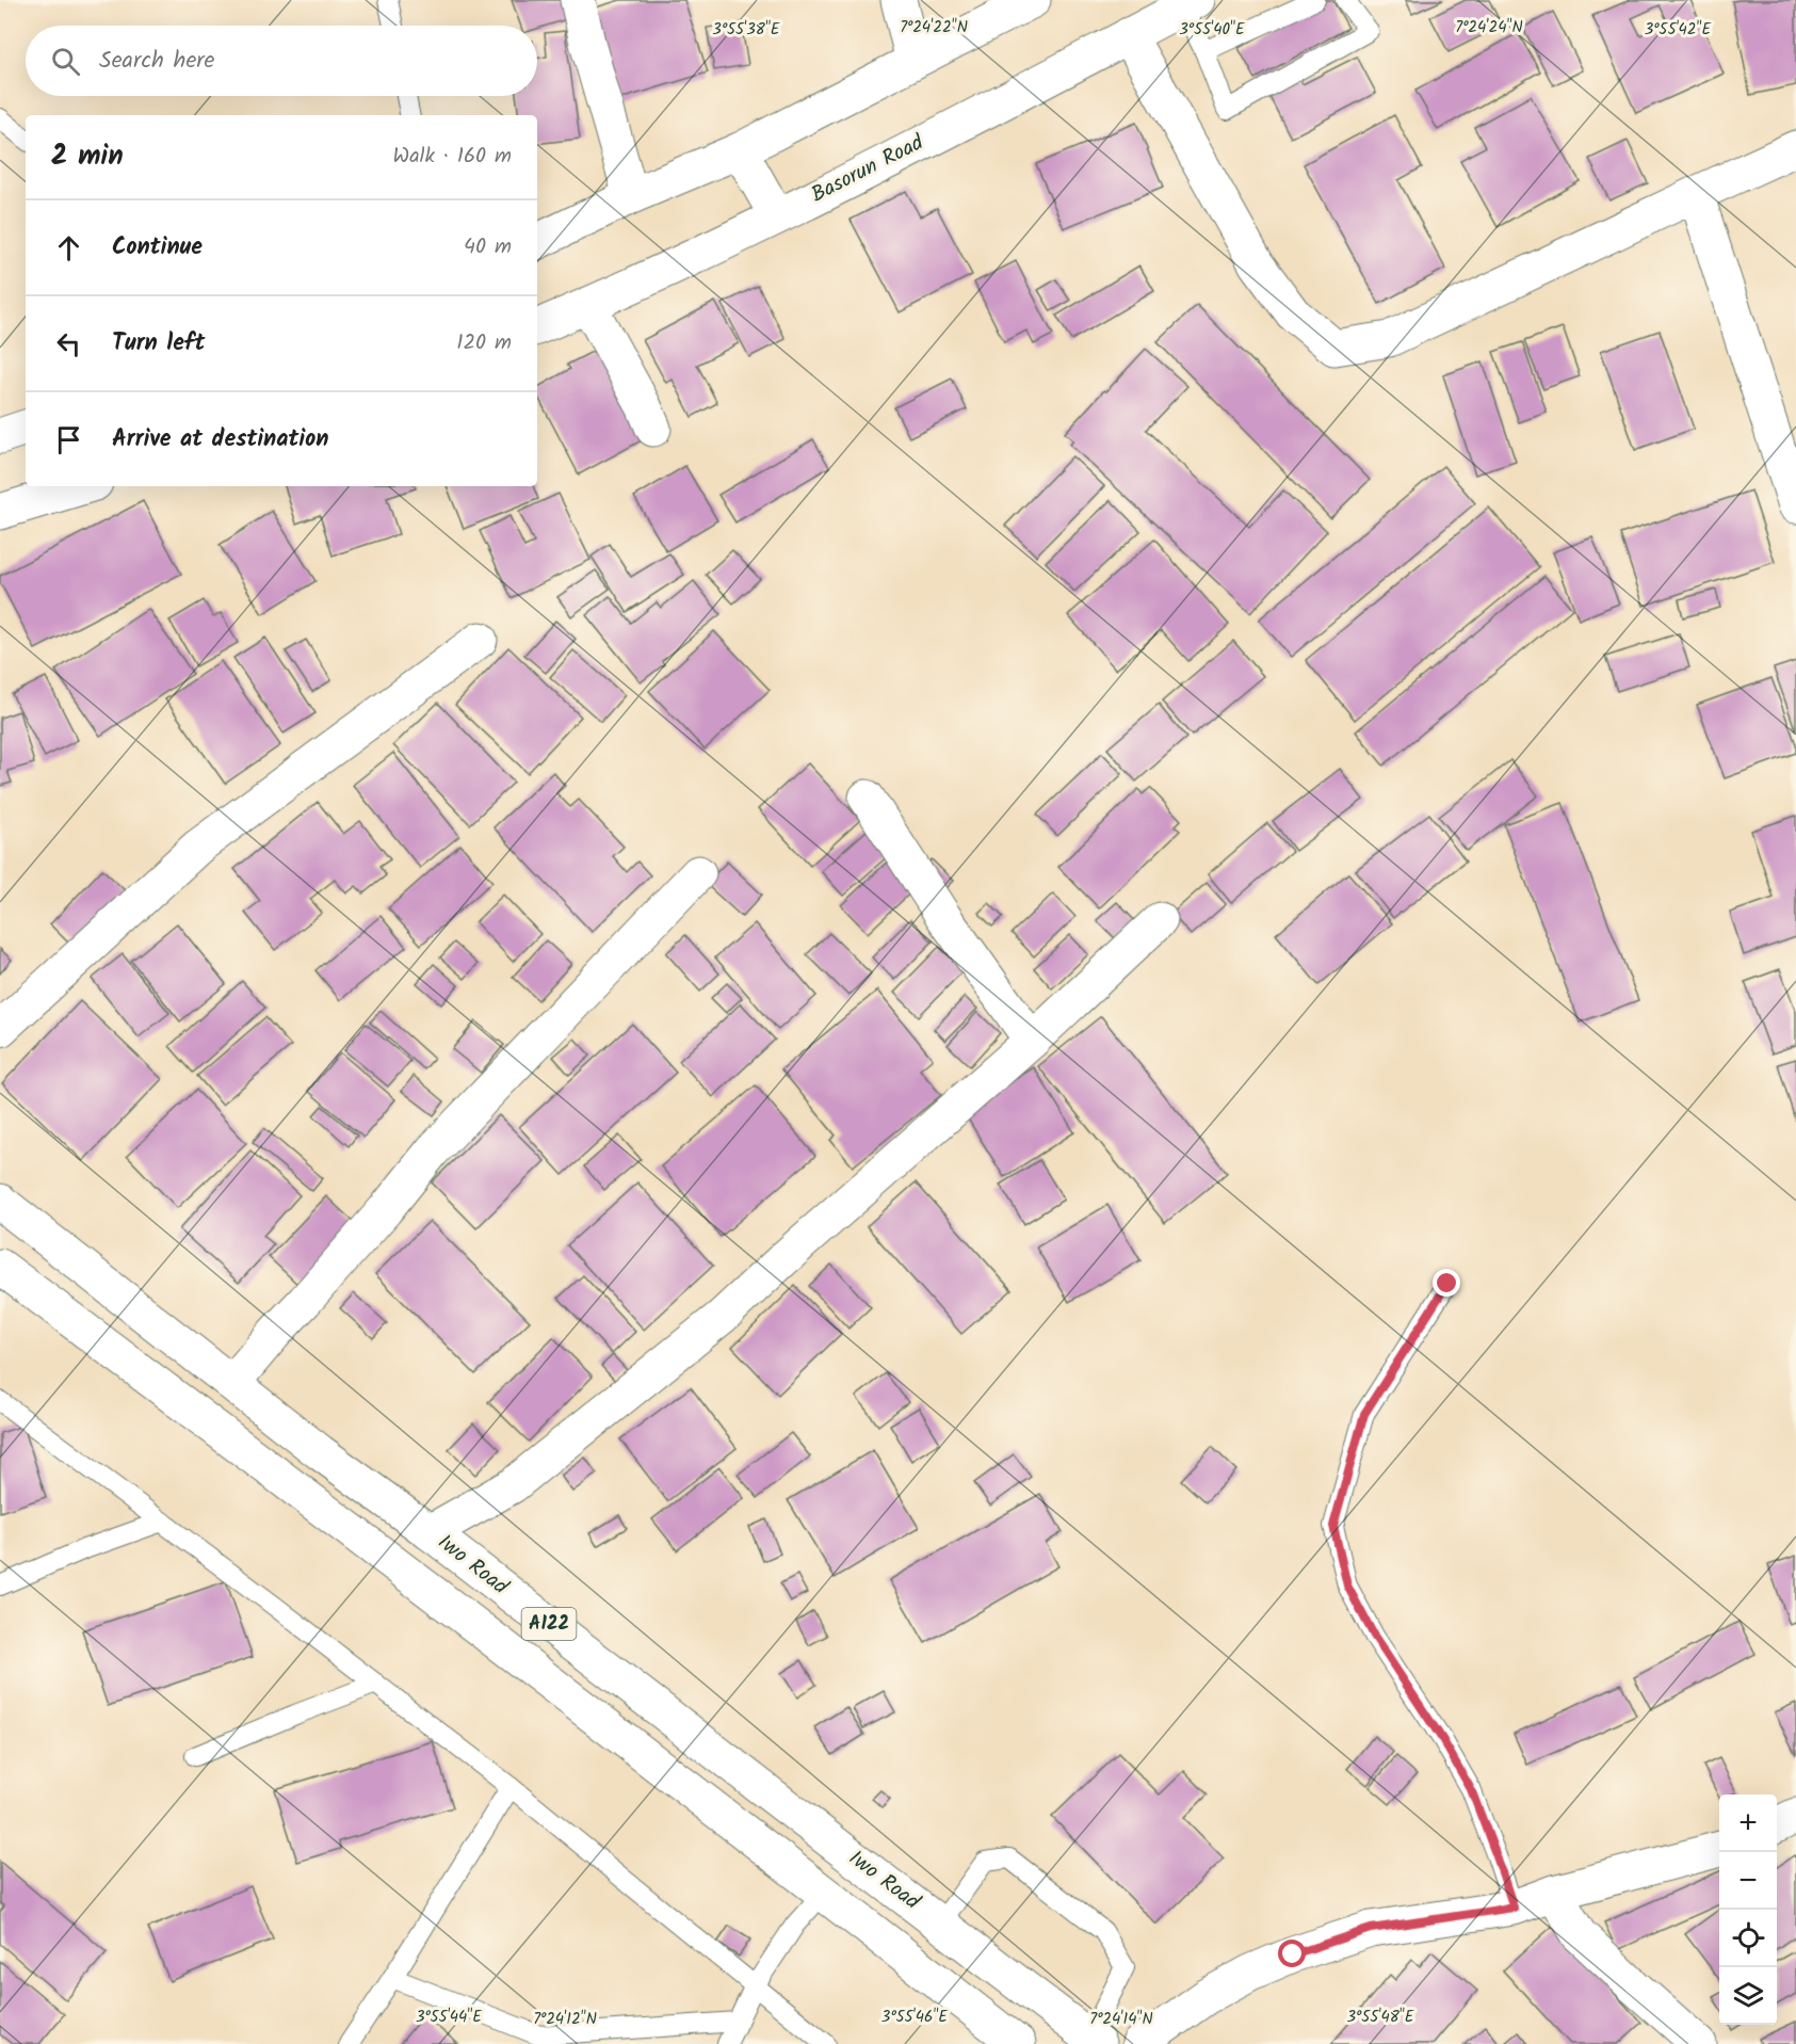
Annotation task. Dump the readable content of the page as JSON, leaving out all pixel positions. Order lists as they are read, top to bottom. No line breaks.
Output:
{"streets":{"main road":["Basorun Road","Iwo Road","A122"]},"page":{"search":"Search here","heading":["2 min","Walk · 160 m"],"list":[["Continue","40 m"],["Turn left","120 m"],"Arrive at destination"],"map_buttons":["+","−"]},"coordinates":["7°24'22\"N","7°24'24\"N","3°55'38\"E","3°55'40\"E","3°55'42\"E","3°55'44\"E","3°55'46\"E","3°55'48\"E","7°24'12\"N","7°24'14\"N"]}
